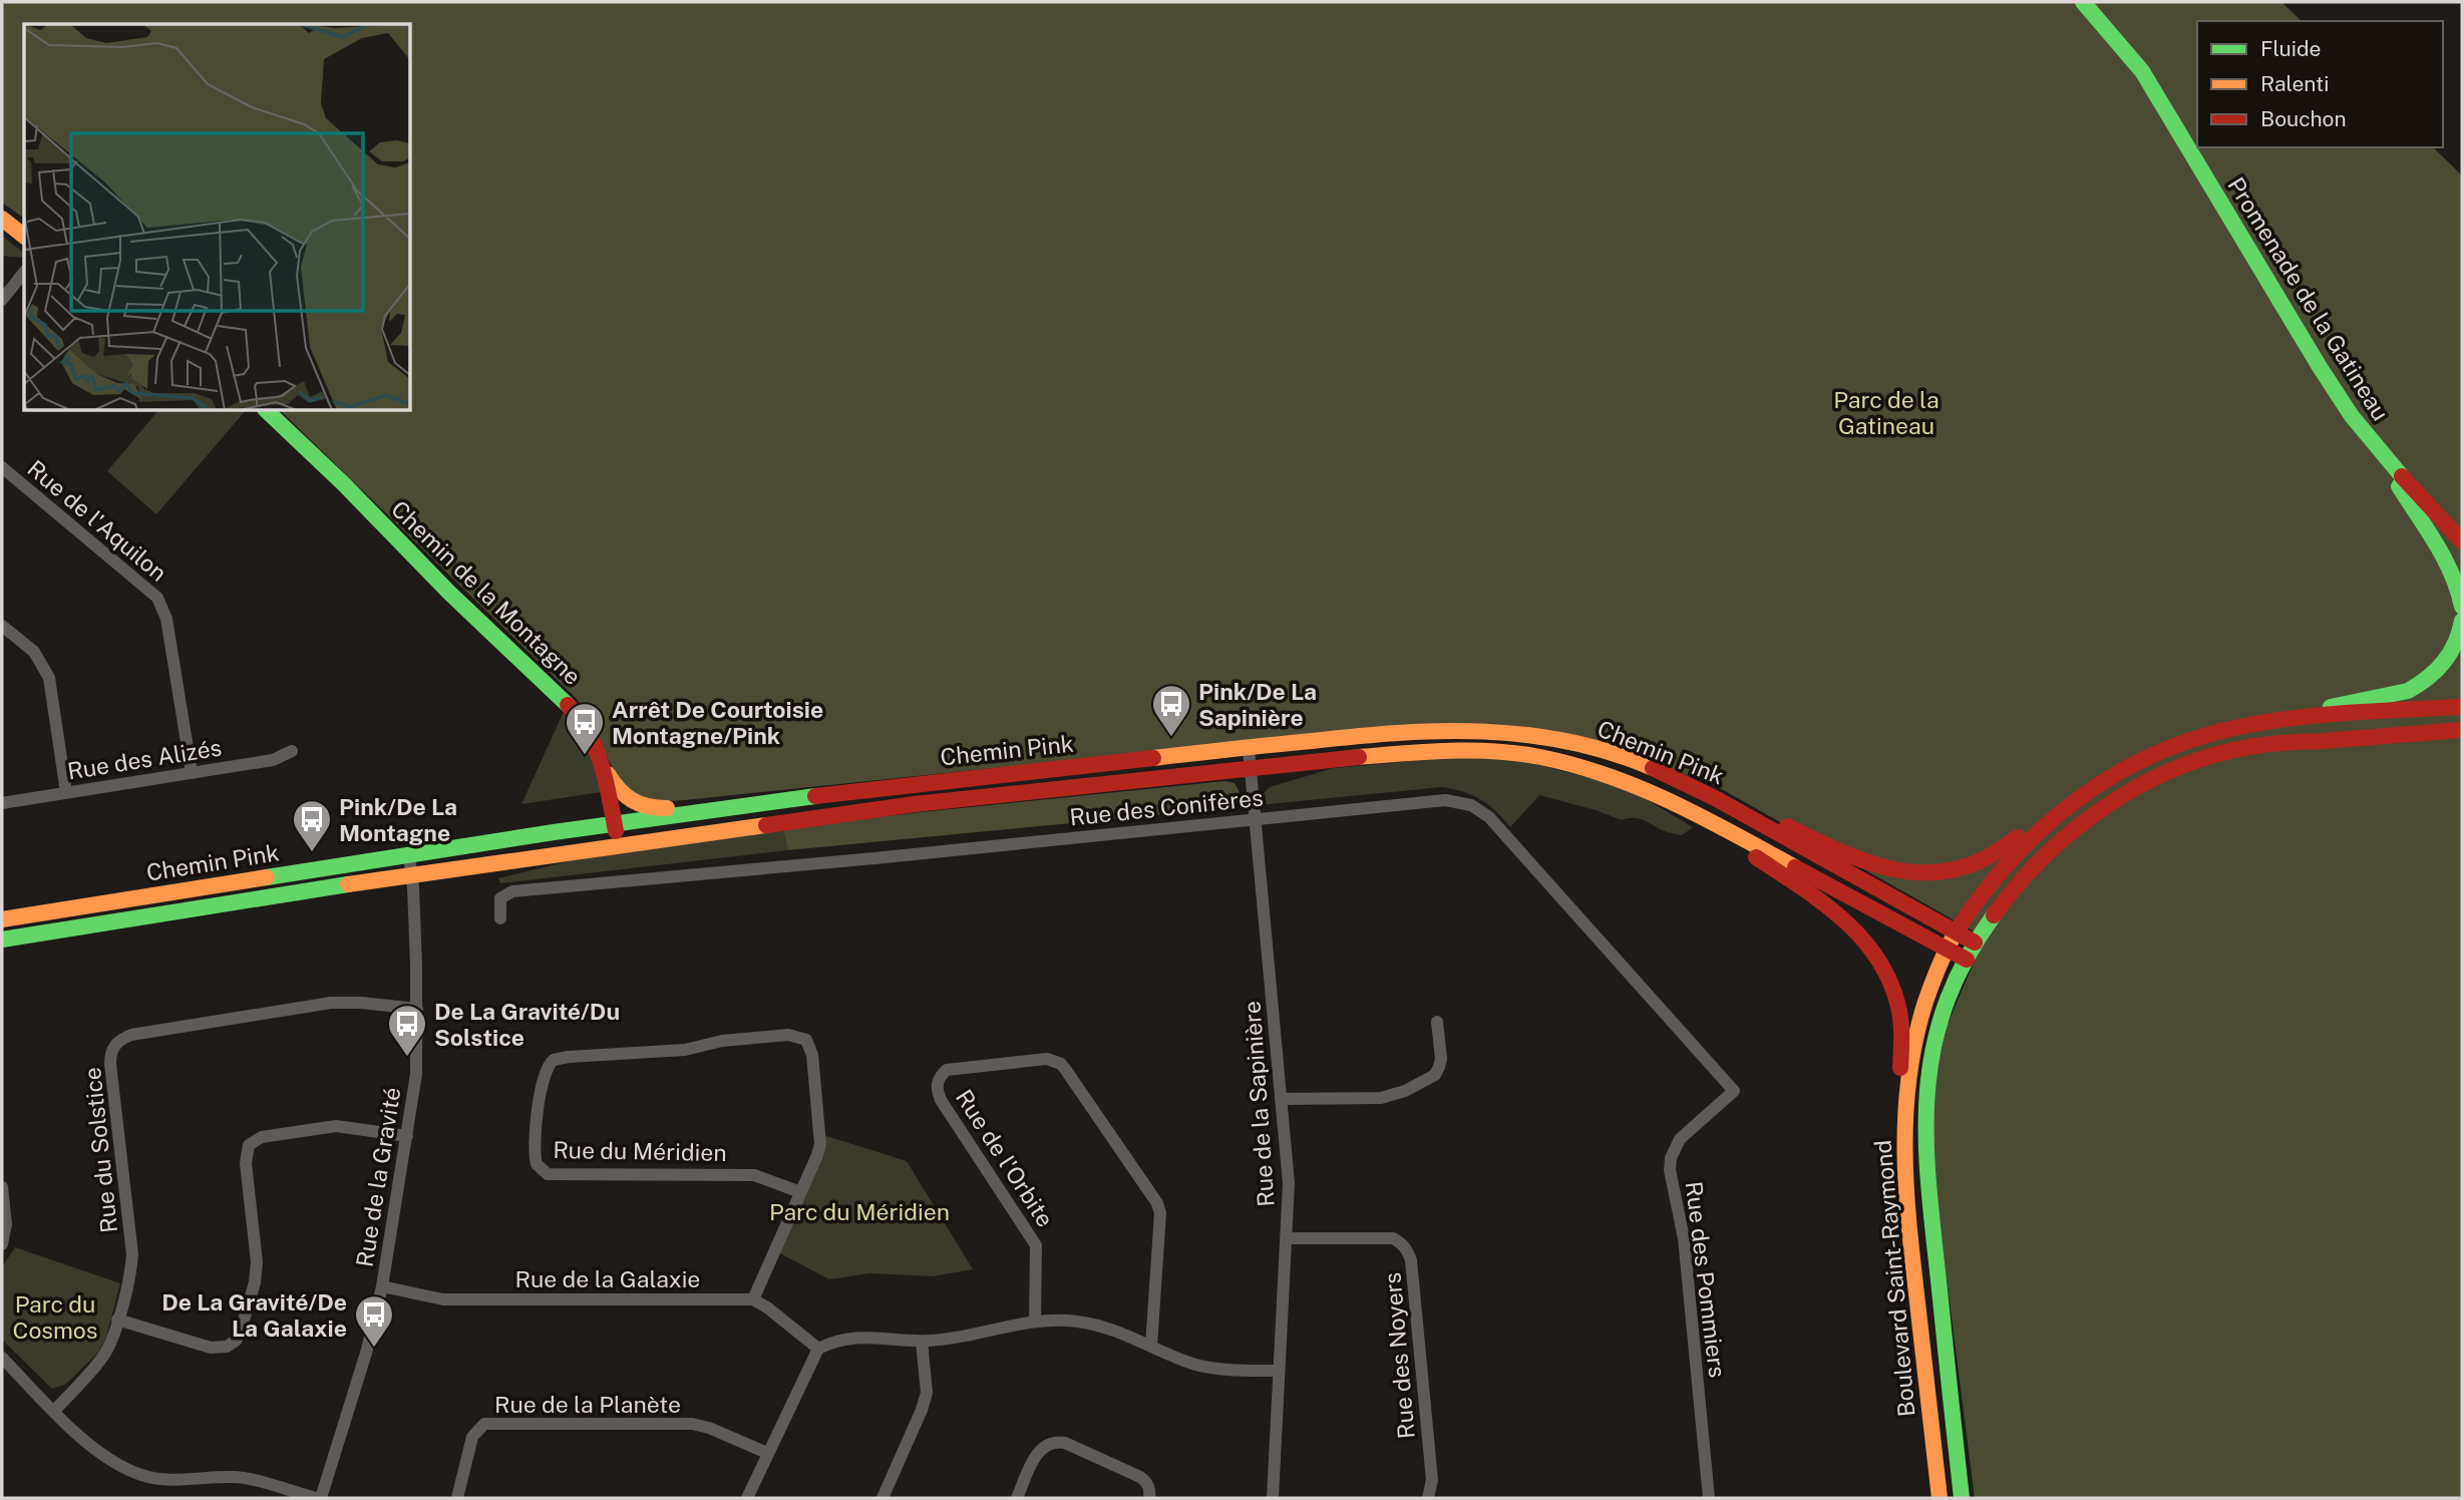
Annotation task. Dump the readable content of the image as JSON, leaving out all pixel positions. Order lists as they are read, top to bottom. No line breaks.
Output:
{"streets":{"main road":["Promenade de la Gatineau","Chemin de la Montagne","Chemin Pink","Boulevard Saint-Raymond"],"street":["Rue de l'Aquilon","Rue des Alizés","Rue des Conifères","Rue de la Sapinière","Rue du Solstice","Rue du Méridien","Rue de l'Orbite","Rue de la Gravité","Rue de la Galaxie","Rue des Pommiers","Rue des Noyers","Rue de la Planète"]},"crossings":[["Rue de l'Aquilon","Rue des Alizés"],["Chemin de la Montagne","Chemin Pink"],["Chemin Pink","Rue de la Sapinière"],["Chemin Pink","Rue de la Gravité"],["Chemin Pink","Boulevard Saint-Raymond"],["Rue des Conifères","Rue de la Sapinière"],["Rue des Conifères","Rue des Pommiers"],["Rue de la Sapinière","Rue des Noyers"],["Rue du Solstice","Rue de la Gravité"],["Rue du Méridien","Rue de la Galaxie"],["Rue de la Gravité","Rue de la Galaxie"]],"parks":["Parc de la Gatineau","Parc du Méridien","Parc du Cosmos"],"places":{"bus stop":["Pink/De La Sapinière","Arrêt De Courtoisie Montagne/Pink","Pink/De La Montagne","De La Gravité/Du Solstice","De La Gravité/De La Galaxie"]},"legend":["Fluide","Ralenti","Bouchon"]}
